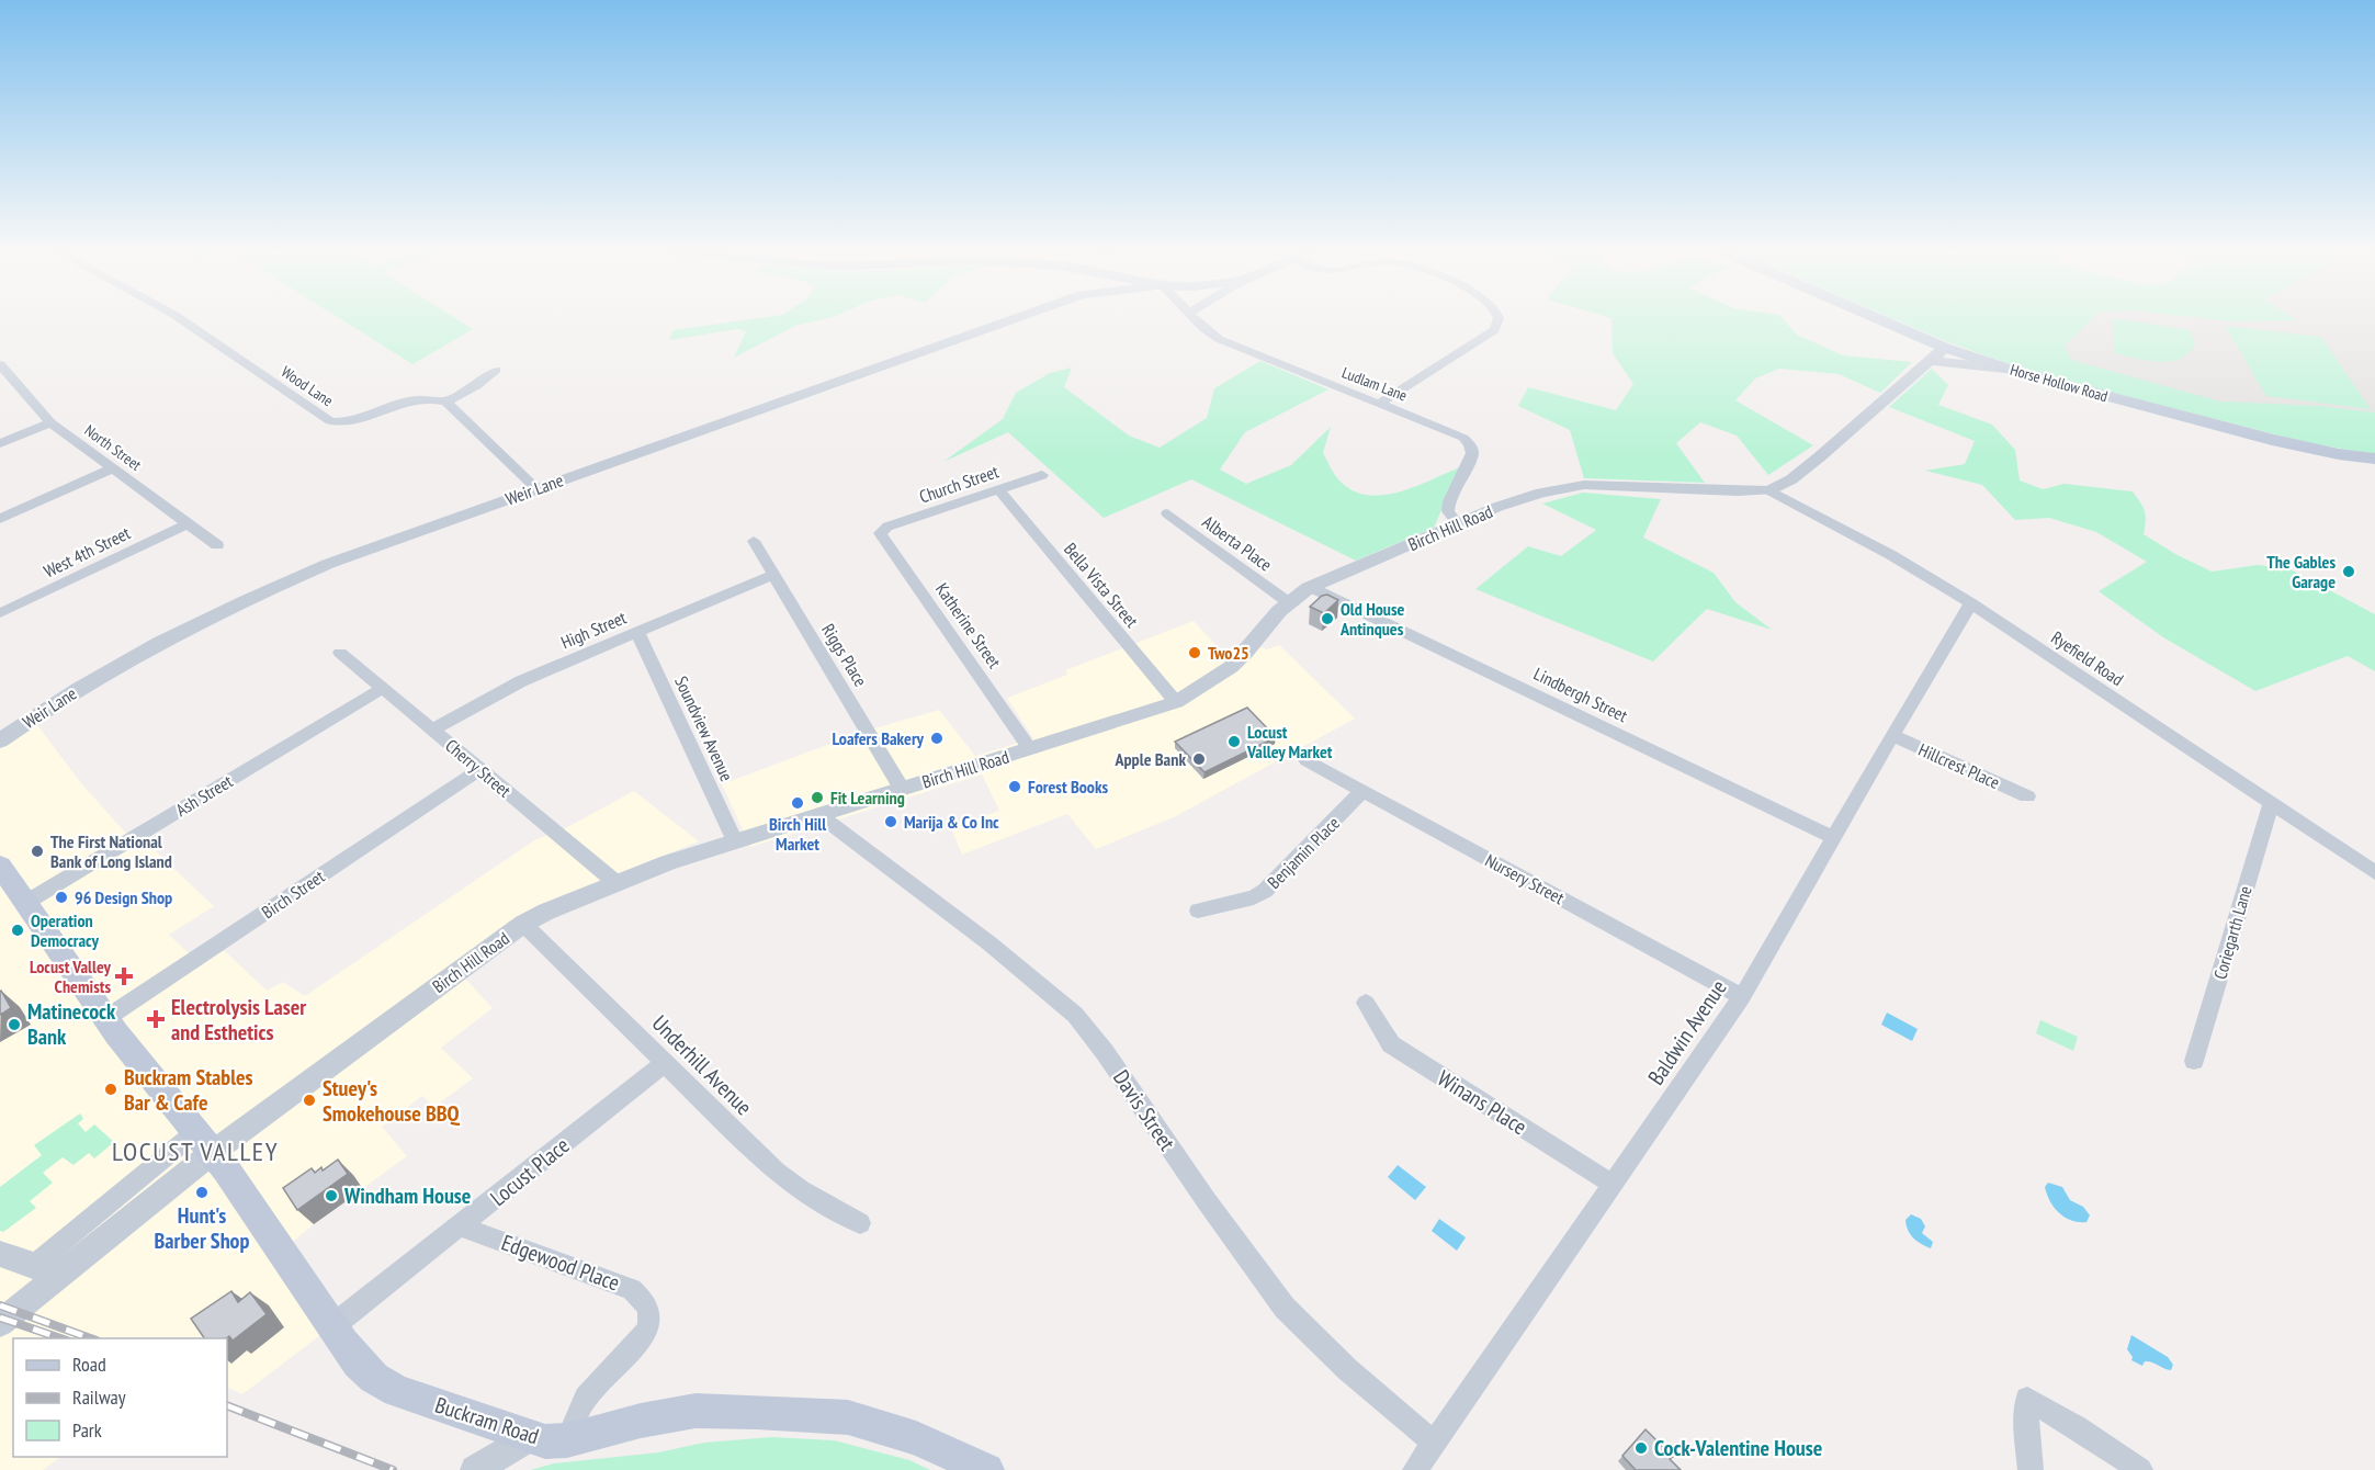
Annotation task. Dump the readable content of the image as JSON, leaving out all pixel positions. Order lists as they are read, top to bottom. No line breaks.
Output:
{"streets":{"main road":["Horse Hollow Road","Buckram Road"],"street":["Ludlam Lane","Wood Lane","North Street","Church Street","Weir Lane","Birch Hill Road","Alberta Place","West 4th Street","Bella Vista Street","Katherine Street","High Street","Riggs Place","Ryefield Road","Lindbergh Street","Soundview Avenue","Hillcrest Place","Cherry Street","Ash Street","Benjamin Place","Nursery Street","Birch Street","Coriegarth Lane","Baldwin Avenue","Underhill Avenue","Winans Place","Davis Street","Locust Place","Edgewood Place"]},"crossings":[["Horse Hollow Road","Birch Hill Road"],["Ludlam Lane","Birch Hill Road"],["North Street","West 4th Street"],["Church Street","Bella Vista Street"],["Church Street","Katherine Street"],["Birch Hill Road","Alberta Place"],["Birch Hill Road","Bella Vista Street"],["Birch Hill Road","Katherine Street"],["Birch Hill Road","Riggs Place"],["Birch Hill Road","Ryefield Road"],["Birch Hill Road","Lindbergh Street"],["Birch Hill Road","Soundview Avenue"],["Birch Hill Road","Cherry Street"],["Birch Hill Road","Underhill Avenue"],["Birch Hill Road","Davis Street"],["Birch Hill Road","Buckram Road"],["High Street","Riggs Place"],["High Street","Soundview Avenue"],["High Street","Cherry Street"],["Ryefield Road","Coriegarth Lane"],["Ryefield Road","Baldwin Avenue"],["Lindbergh Street","Baldwin Avenue"],["Hillcrest Place","Baldwin Avenue"],["Cherry Street","Ash Street"],["Cherry Street","Birch Street"],["Ash Street","Buckram Road"],["Benjamin Place","Nursery Street"],["Nursery Street","Baldwin Avenue"],["Birch Street","Buckram Road"],["Baldwin Avenue","Winans Place"],["Baldwin Avenue","Davis Street"],["Underhill Avenue","Locust Place"],["Locust Place","Edgewood Place"],["Locust Place","Buckram Road"],["Edgewood Place","Buckram Road"]],"districts":["LOCUST VALLEY"],"places":{"other":["The Gables Garage","Old House Antinques","Two25","Loafers Bakery","Locust Valley Market","Apple Bank","Forest Books","Fit Learning","Birch Hill Market","Marija & Co Inc","The First National Bank of Long Island","96 Design Shop","Operation Democracy","Matinecock Bank","Buckram Stables Bar & Cafe","Stuey's Smokehouse BBQ","Hunt's Barber Shop","Windham House","Cock-Valentine House"],"health":["Locust Valley Chemists","Electrolysis Laser and Esthetics"]},"legend":["Road","Railway","Park"]}
